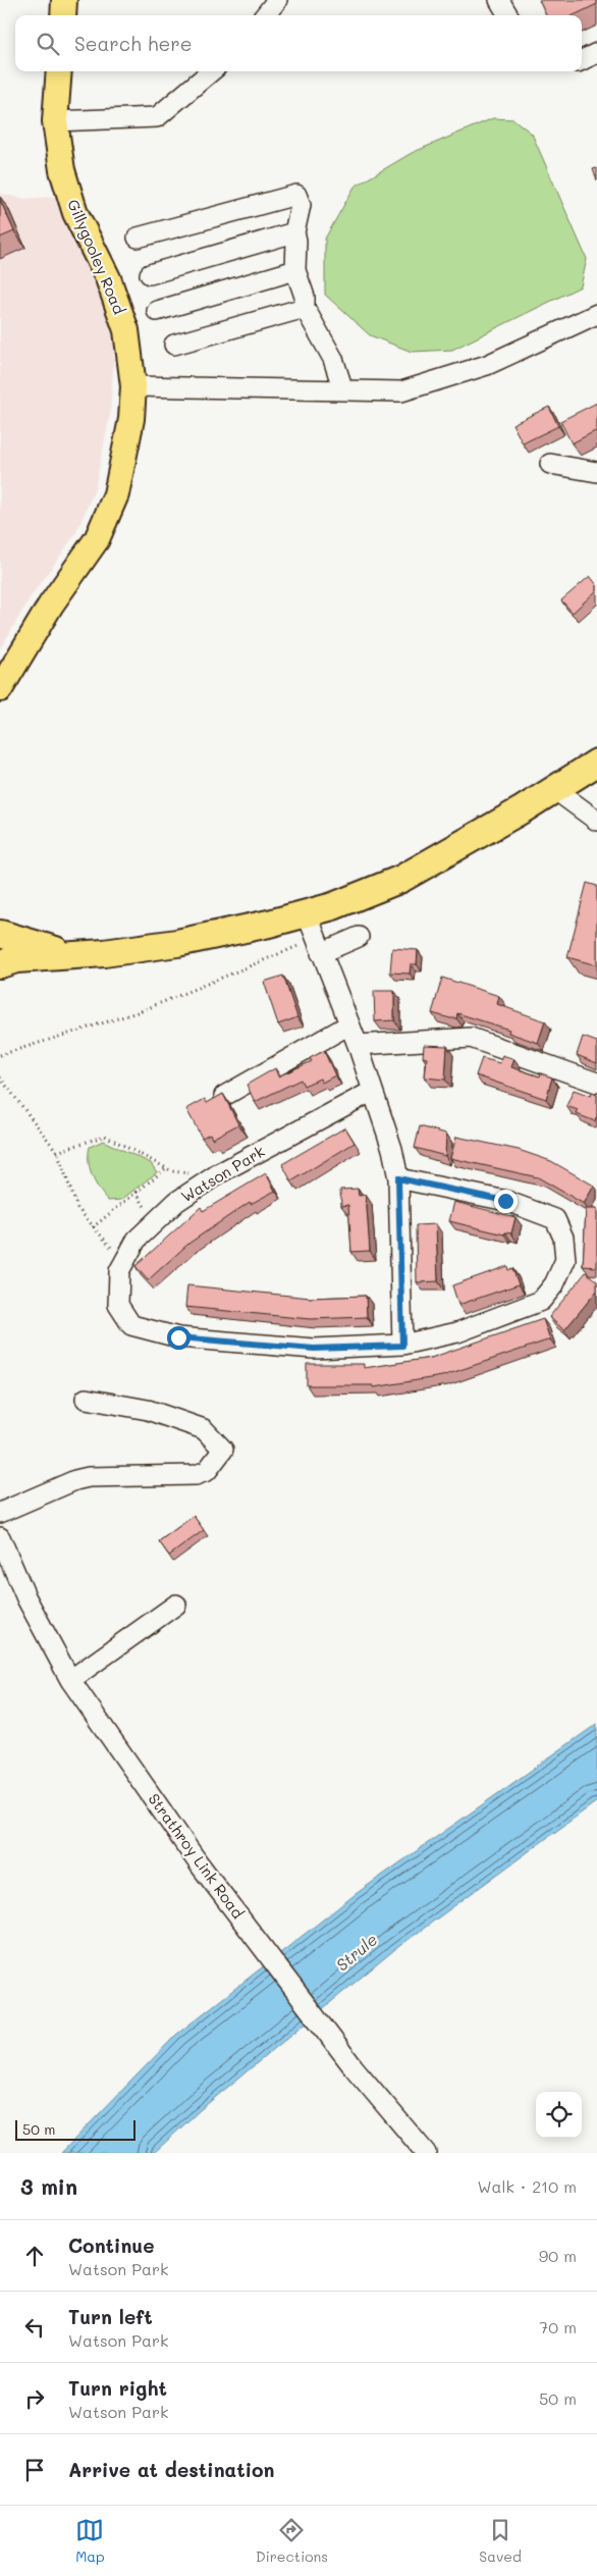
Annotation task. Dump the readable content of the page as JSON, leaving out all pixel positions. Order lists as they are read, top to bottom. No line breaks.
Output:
{"streets":{"main road":["Gillygooley Road"],"street":["Watson Park","Strathroy Link Road"]},"water":["Strule"],"scale_bar":"50 m","page":{"search":"Search here","scale":"50 m","heading":["3 min","Walk · 210 m"],"list":[["Continue","Watson Park","90 m"],["Turn left","Watson Park","70 m"],["Turn right","Watson Park","50 m"],"Arrive at destination"],"nav":["Map","Directions","Saved"]}}
